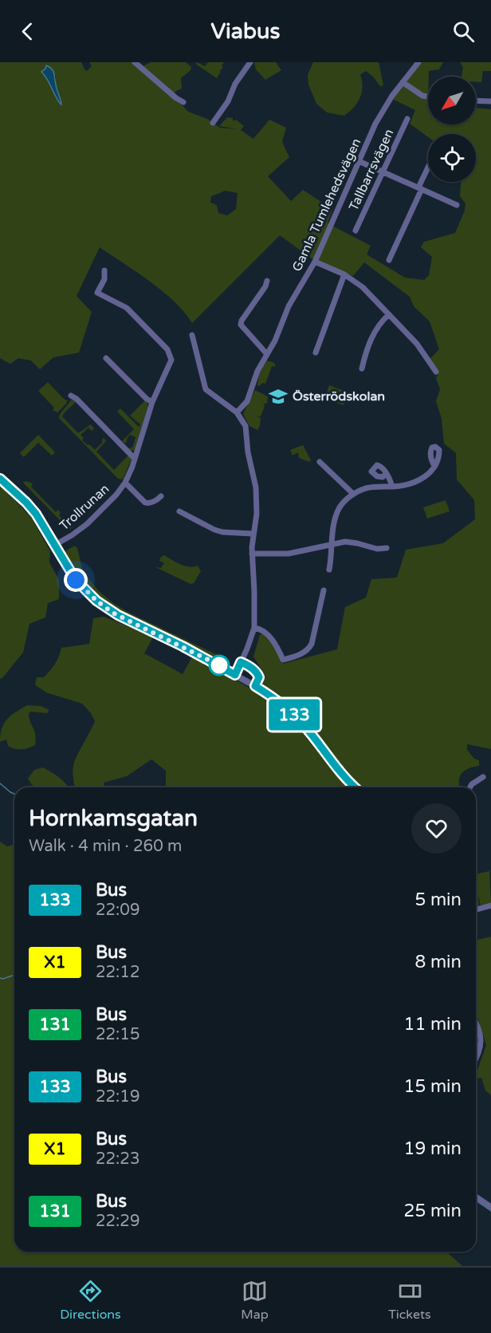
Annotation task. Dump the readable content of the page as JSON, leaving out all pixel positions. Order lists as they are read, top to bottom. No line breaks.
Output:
{"streets":{"street":["Tallbarrsvägen","Gamla Tumlehedsvägen","Trollrunan"]},"places":{"school or university":["Österrödskolan"]},"lines":["bus line 133"],"north":"bottom left","page":{"header":"Viabus","on_map":"133","heading":["Hornkamsgatan","Walk · 4 min · 260 m"],"list":[{"mark":"133","name":"Bus","note":"22:09","value":"5 min"},{"mark":"X1","name":"Bus","note":"22:12","value":"8 min"},{"mark":"131","name":"Bus","note":"22:15","value":"11 min"},{"mark":"133","name":"Bus","note":"22:19","value":"15 min"},{"mark":"X1","name":"Bus","note":"22:23","value":"19 min"},{"mark":"131","name":"Bus","note":"22:29","value":"25 min"}],"tabs":["Directions","Map","Tickets"]}}
